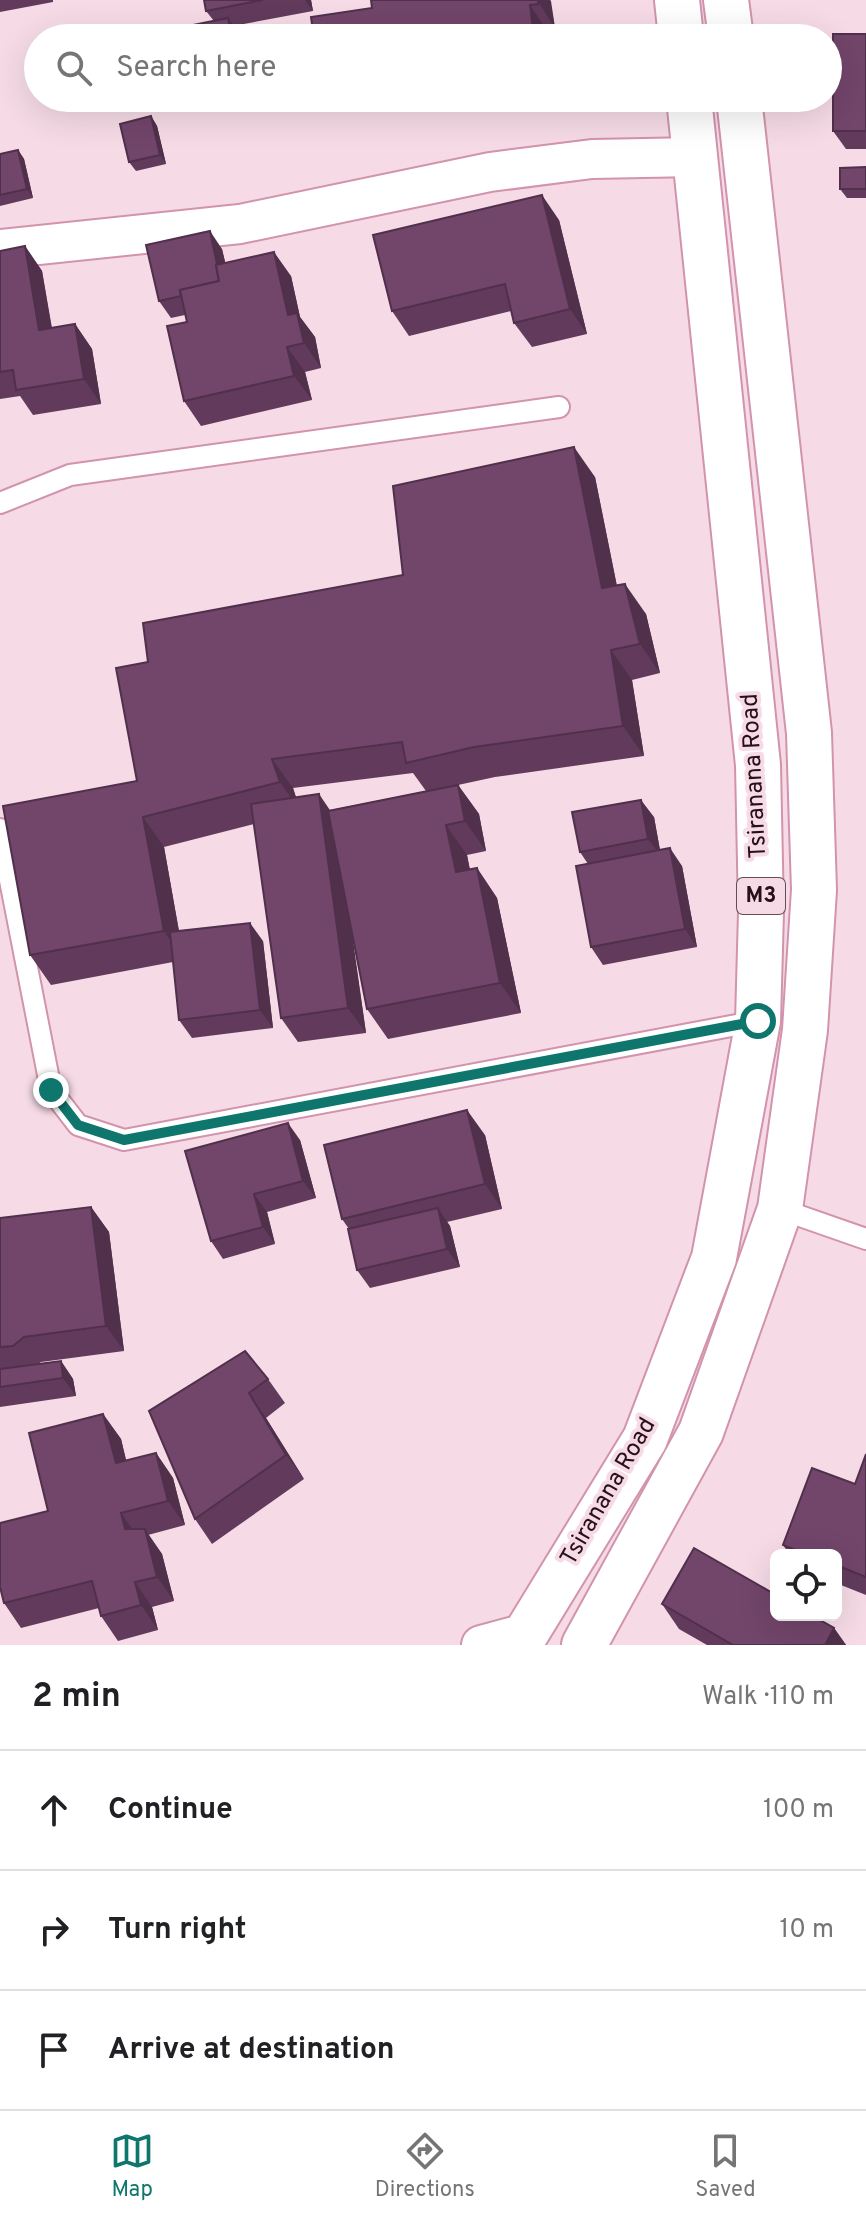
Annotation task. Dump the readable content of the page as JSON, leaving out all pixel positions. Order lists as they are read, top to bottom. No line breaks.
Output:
{"streets":{"highway":["Tsiranana Road","M3"]},"page":{"search":"Search here","heading":["2 min","Walk · 110 m"],"list":[["Continue","100 m"],["Turn right","10 m"],"Arrive at destination"],"nav":["Map","Directions","Saved"]}}
